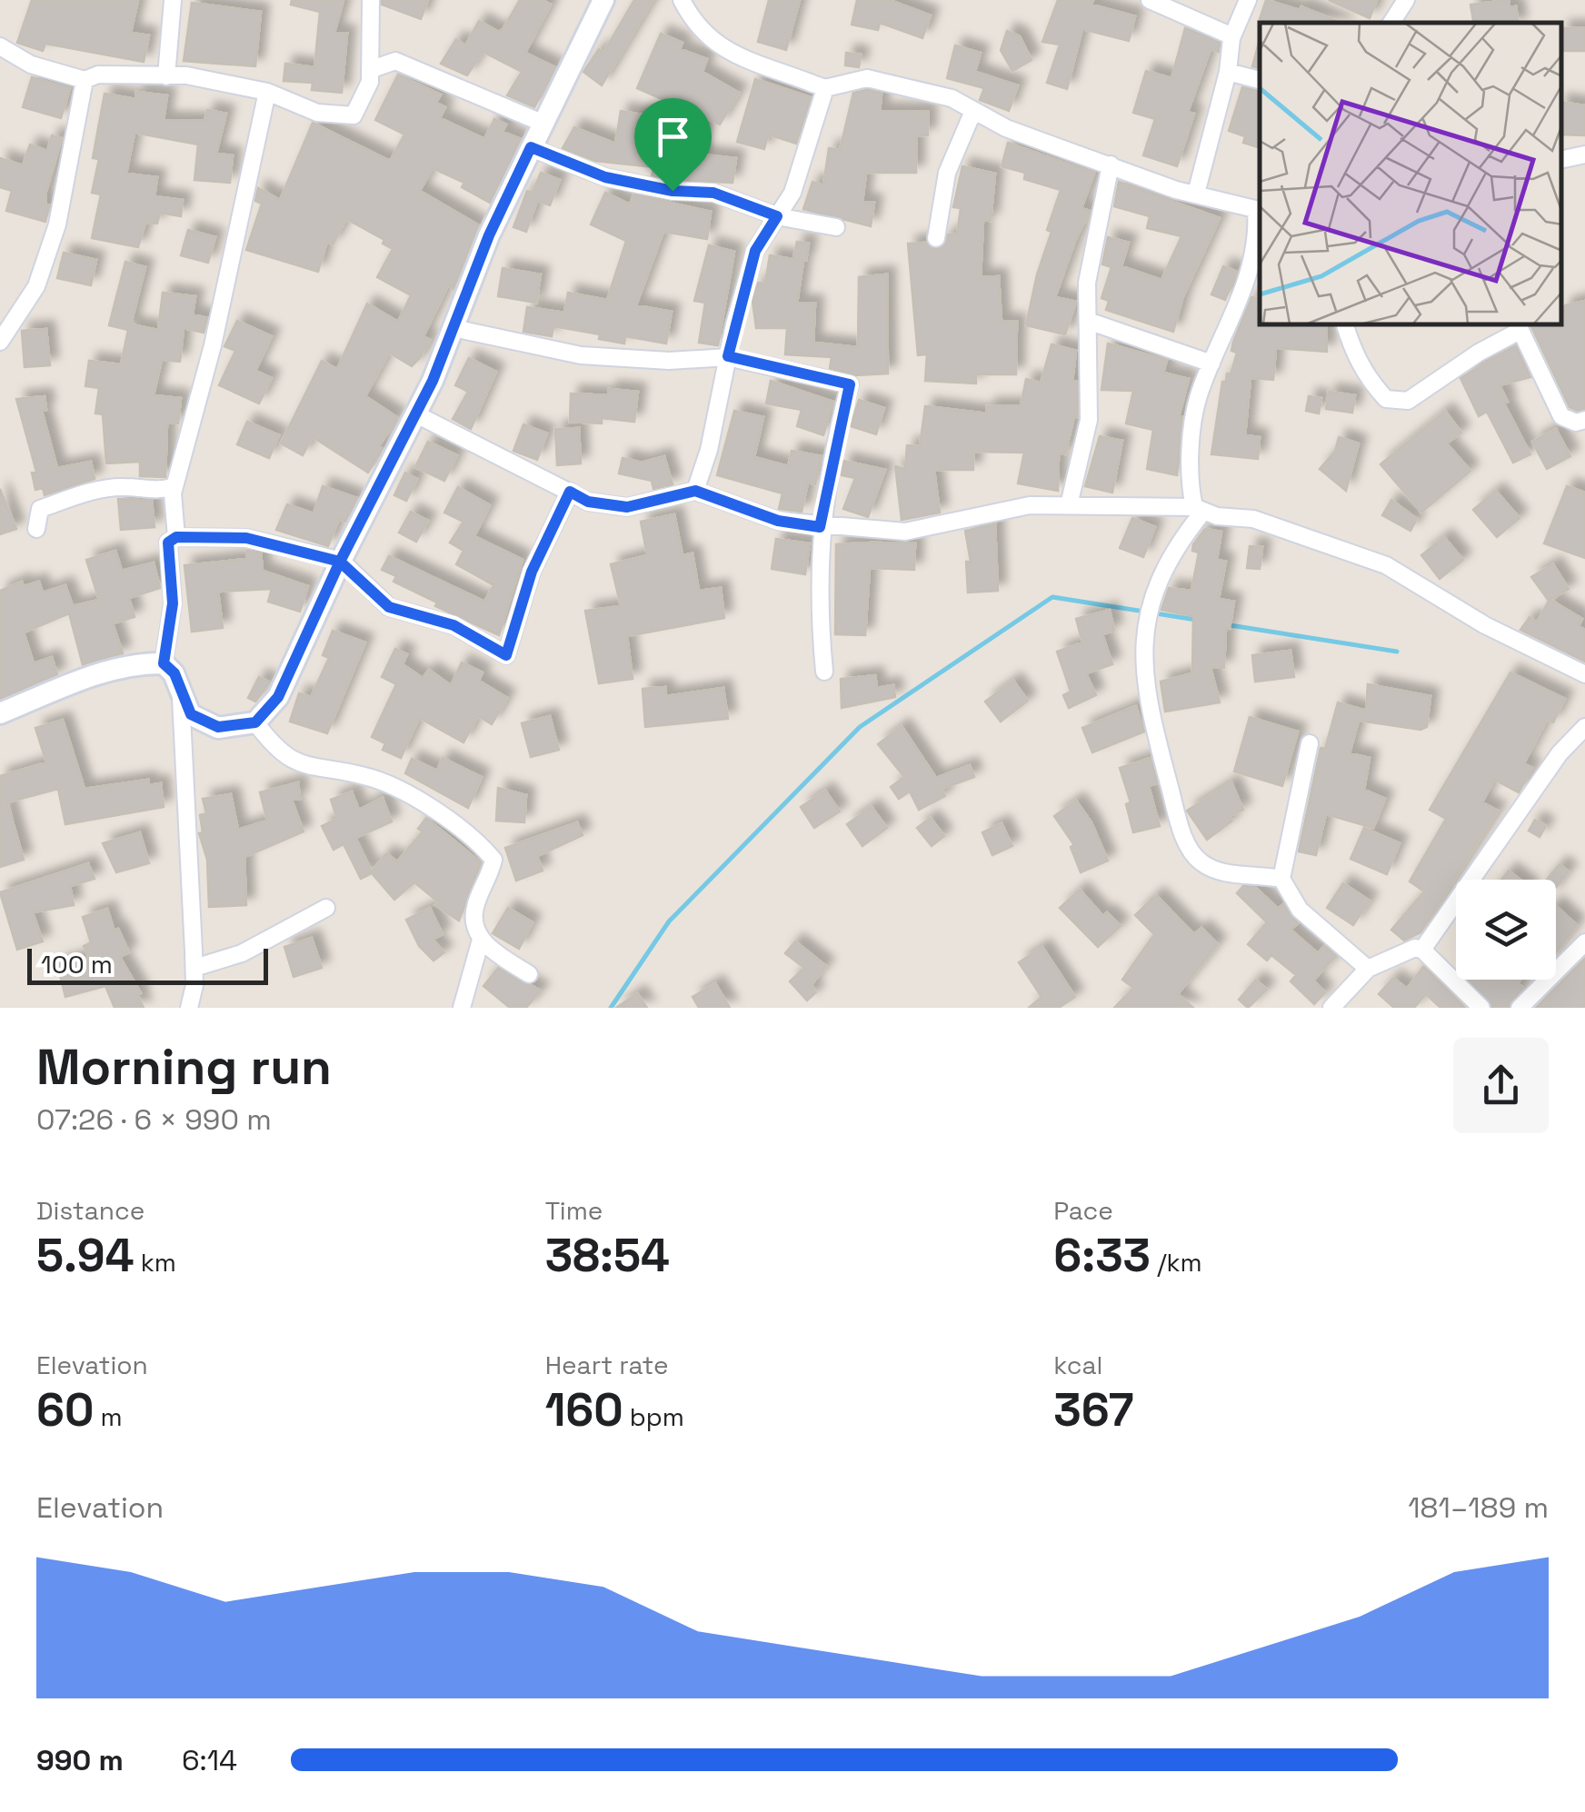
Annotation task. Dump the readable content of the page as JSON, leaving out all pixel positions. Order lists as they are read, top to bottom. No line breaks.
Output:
{"scale_bar":"100 m","page":{"scale":"100 m","heading":["Morning run","07:26 · 6 × 990 m"],"stats":[["Distance","5.94 km"],["Time","38:54"],["Pace","6:33 /km"],["Elevation","60 m"],["Heart rate","160 bpm"],["kcal","367"]],"chart":["Elevation","181–189 m"],"list":[{"name":"990 m","note":"6:14"}]}}
